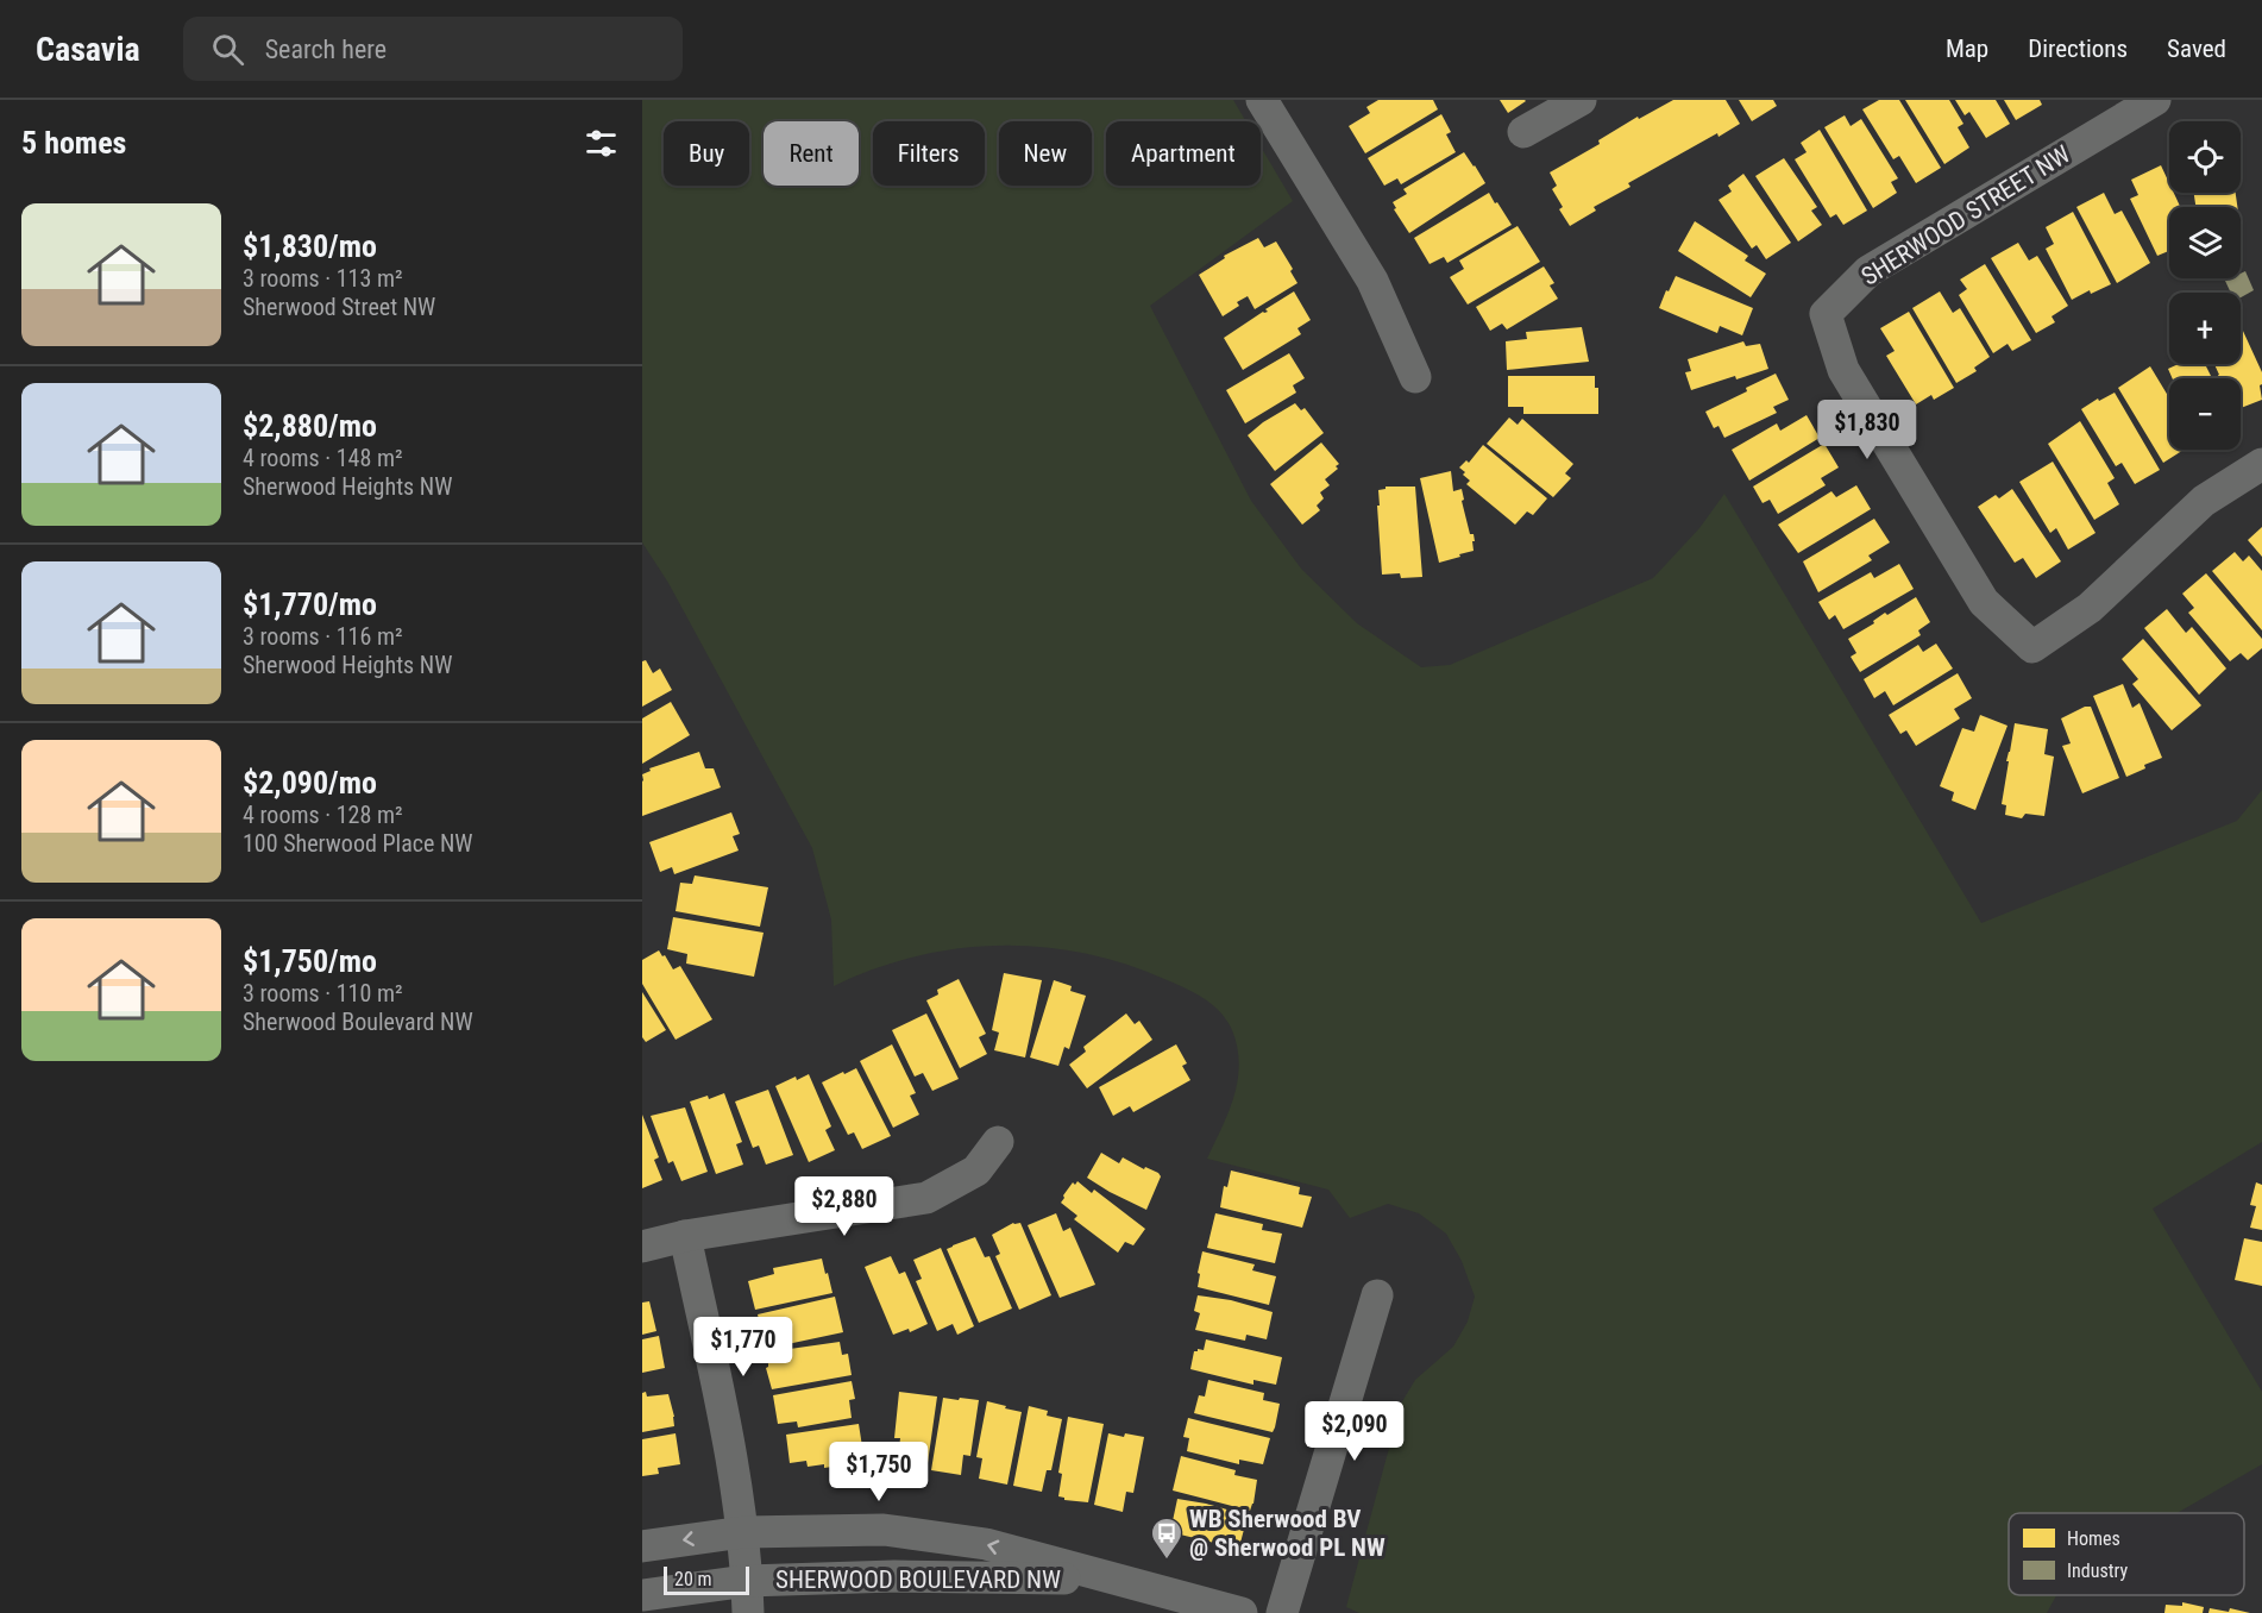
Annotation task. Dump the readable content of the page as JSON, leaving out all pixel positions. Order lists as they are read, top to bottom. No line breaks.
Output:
{"streets":{"street":["SHERWOOD STREET NW","SHERWOOD BOULEVARD NW"]},"places":{"bus stop":["WB Sherwood BV @ Sherwood PL NW"]},"legend":["Homes","Industry"],"scale_bar":"20 m","page":{"header":"Casavia","search":"Search here","nav":["Map","Directions","Saved"],"heading":"5 homes","map_buttons":["+","−"],"chip":["Buy","Rent","Filters","New","Apartment"],"list":[{"name":"$1,830/mo","note":"3 rooms · 113 m² · Sherwood Street NW"},{"name":"$2,880/mo","note":"4 rooms · 148 m² · Sherwood Heights NW"},{"name":"$1,770/mo","note":"3 rooms · 116 m² · Sherwood Heights NW"},{"name":"$2,090/mo","note":"4 rooms · 128 m² · 100 Sherwood Place NW"},{"name":"$1,750/mo","note":"3 rooms · 110 m² · Sherwood Boulevard NW"}],"price":["$1,830","$2,880","$1,770","$2,090","$1,750"],"scale":"20 m"}}
